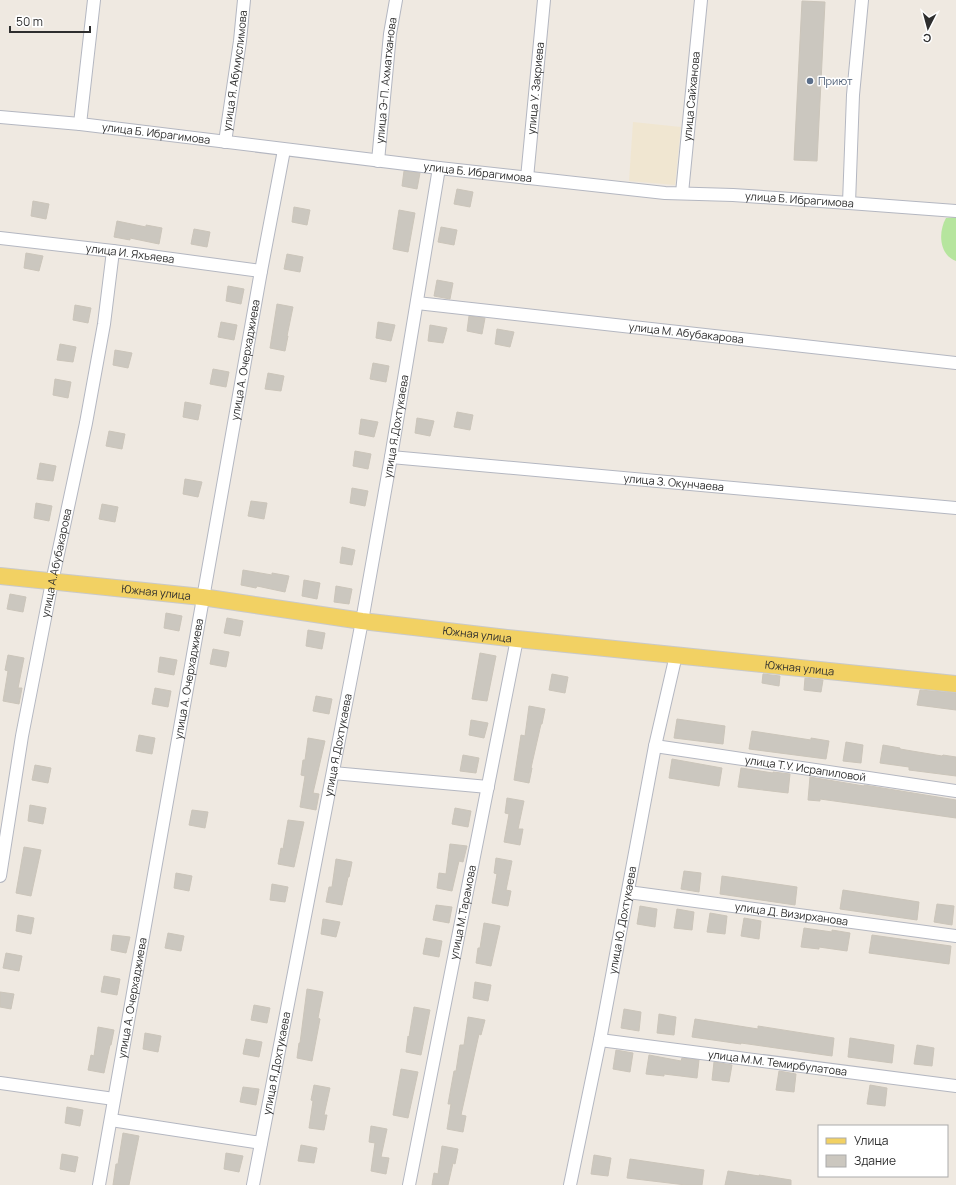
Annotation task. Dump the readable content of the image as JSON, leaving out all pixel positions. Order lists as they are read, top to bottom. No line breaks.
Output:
{"streets":{"main road":["Южная улица"],"street":["улица Я. Абумуслимова","улица Э-П. Ахматханова","улица У. Закриева","улица Сайханова","улица Б. Ибрагимова","улица И. Яхъяева","улица М. Абубакарова","улица А. Очерхаджиева","улица Я.Дохтукаева","улица З. Окунчаева","улица А.Абубакарова","улица Т.У. Исрапиловой","улица М.Тарамова","улица Д. Визирханова","улица Ю. Дохтукаева","улица М.М. Темирбулатова"]},"crossings":[["улица Я. Абумуслимова","улица Б. Ибрагимова"],["улица Э-П. Ахматханова","улица Б. Ибрагимова"],["улица У. Закриева","улица Б. Ибрагимова"],["улица Сайханова","улица Б. Ибрагимова"],["улица Б. Ибрагимова","улица А. Очерхаджиева"],["улица Б. Ибрагимова","улица Я.Дохтукаева"],["улица И. Яхъяева","улица А. Очерхаджиева"],["улица И. Яхъяева","улица А.Абубакарова"],["улица М. Абубакарова","улица Я.Дохтукаева"],["улица А. Очерхаджиева","Южная улица"],["улица Я.Дохтукаева","улица З. Окунчаева"],["улица Я.Дохтукаева","Южная улица"],["улица А.Абубакарова","Южная улица"],["Южная улица","улица М.Тарамова"],["Южная улица","улица Ю. Дохтукаева"],["улица Т.У. Исрапиловой","улица Ю. Дохтукаева"],["улица Д. Визирханова","улица Ю. Дохтукаева"],["улица Ю. Дохтукаева","улица М.М. Темирбулатова"]],"places":["Приют"],"legend":["Улица","Здание"],"scale_bar":"50 m","north":"bottom"}
